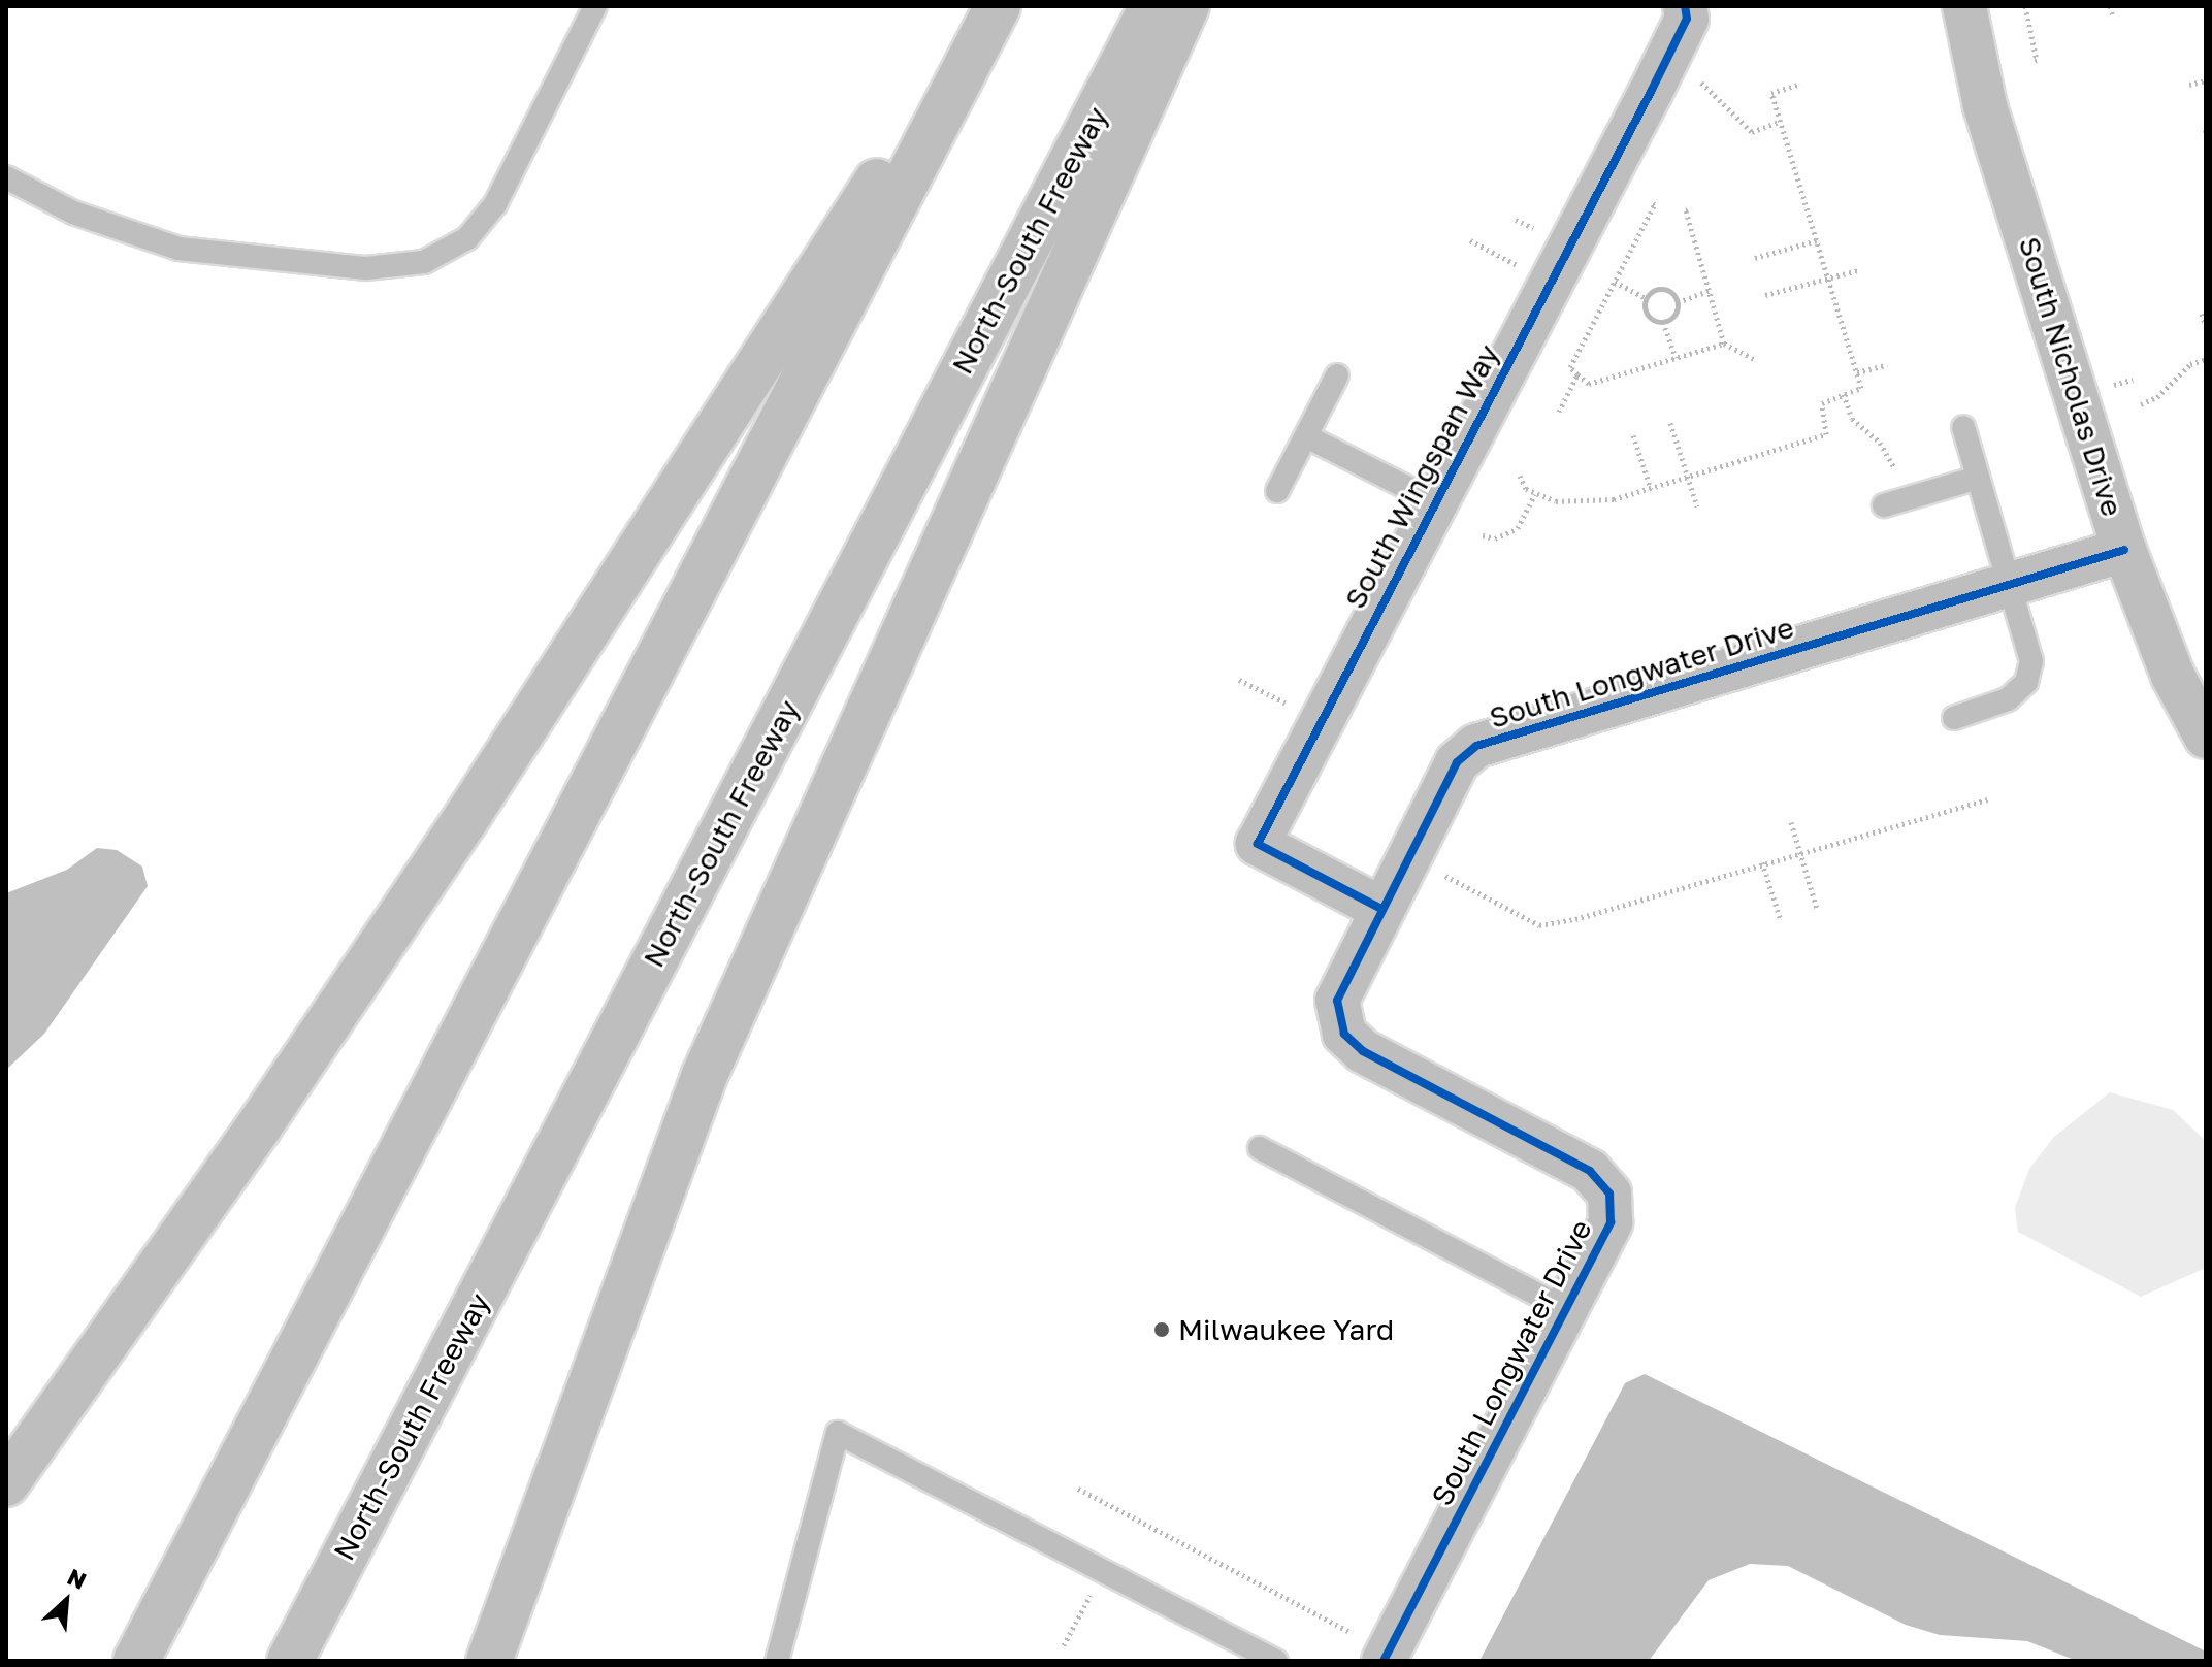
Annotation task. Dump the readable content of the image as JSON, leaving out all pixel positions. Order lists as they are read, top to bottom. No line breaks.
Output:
{"streets":{"highway":["North-South Freeway"],"street":["South Nicholas Drive","South Wingspan Way","South Longwater Drive"]},"crossings":[["South Nicholas Drive","South Longwater Drive"],["South Wingspan Way","South Longwater Drive"]],"places":["Milwaukee Yard"],"north":"top right"}
